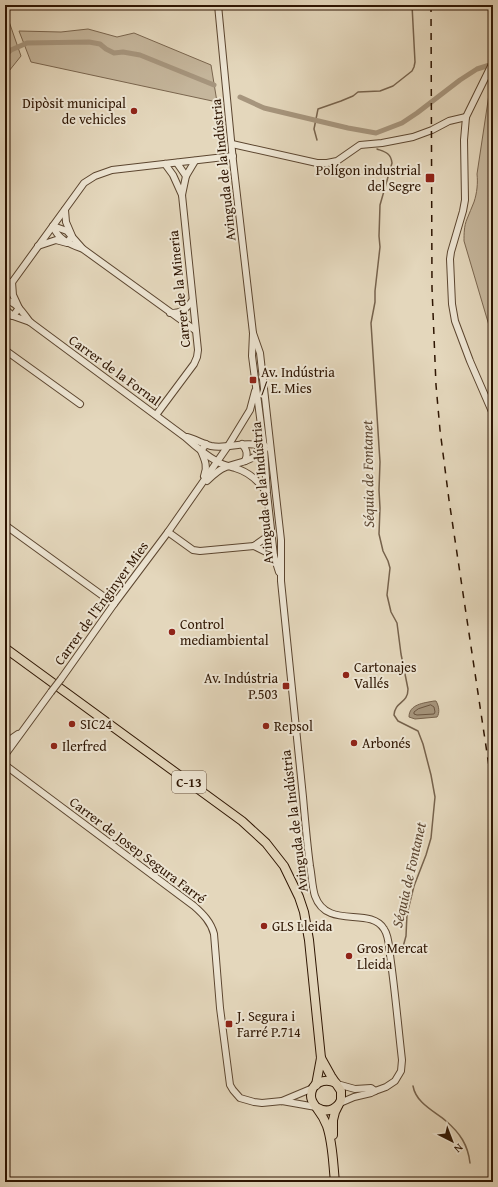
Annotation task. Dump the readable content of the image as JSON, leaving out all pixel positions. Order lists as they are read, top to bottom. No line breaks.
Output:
{"streets":{"main road":["C-13"],"street":["Avinguda de la Indústria","Carrer de la Mineria","Carrer de la Fornal","Carrer de l'Enginyer Mies","Carrer de Josep Segura Farré"]},"crossings":[["Avinguda de la Indústria","Carrer de la Fornal"],["Avinguda de la Indústria","Carrer de l'Enginyer Mies"],["Avinguda de la Indústria","C-13"],["Avinguda de la Indústria","Carrer de Josep Segura Farré"],["Carrer de la Mineria","Carrer de la Fornal"],["Carrer de la Fornal","Carrer de l'Enginyer Mies"],["C-13","Carrer de Josep Segura Farré"]],"water":["Séquia de Fontanet"],"places":{"other":["Dipòsit municipal de vehicles","Control mediambiental","Cartonajes Vallés","SIC24","Repsol","Arbonés","Ilerfred","GLS Lleida","Gros Mercat Lleida"],"transit":["Polígon industrial del Segre","Av. Indústria / E. Mies","Av. Indústria P.503","J. Segura i Farré P.714"]},"north":"bottom right"}
